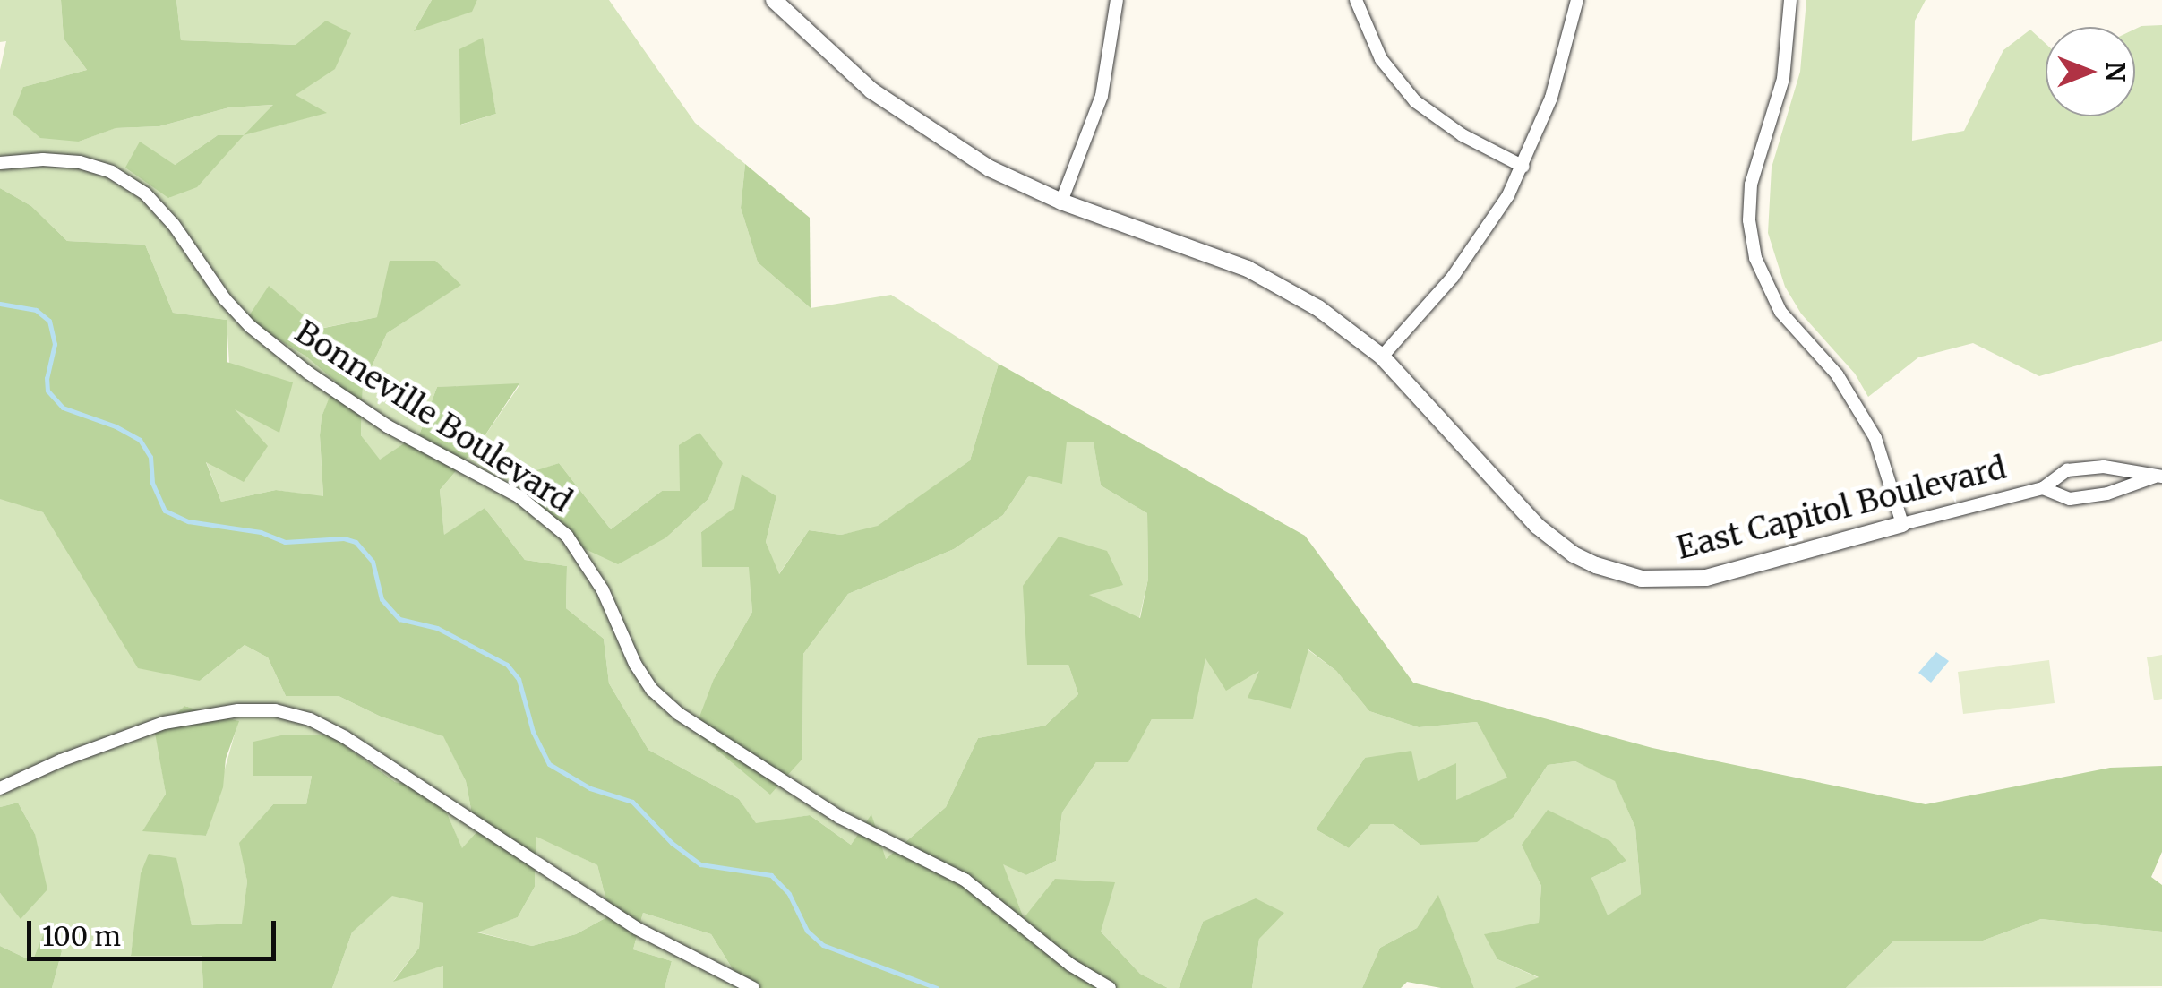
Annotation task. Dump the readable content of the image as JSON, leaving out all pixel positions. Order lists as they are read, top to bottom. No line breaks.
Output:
{"streets":{"street":["Bonneville Boulevard","East Capitol Boulevard"]},"scale_bar":"100 m","north":"right"}
